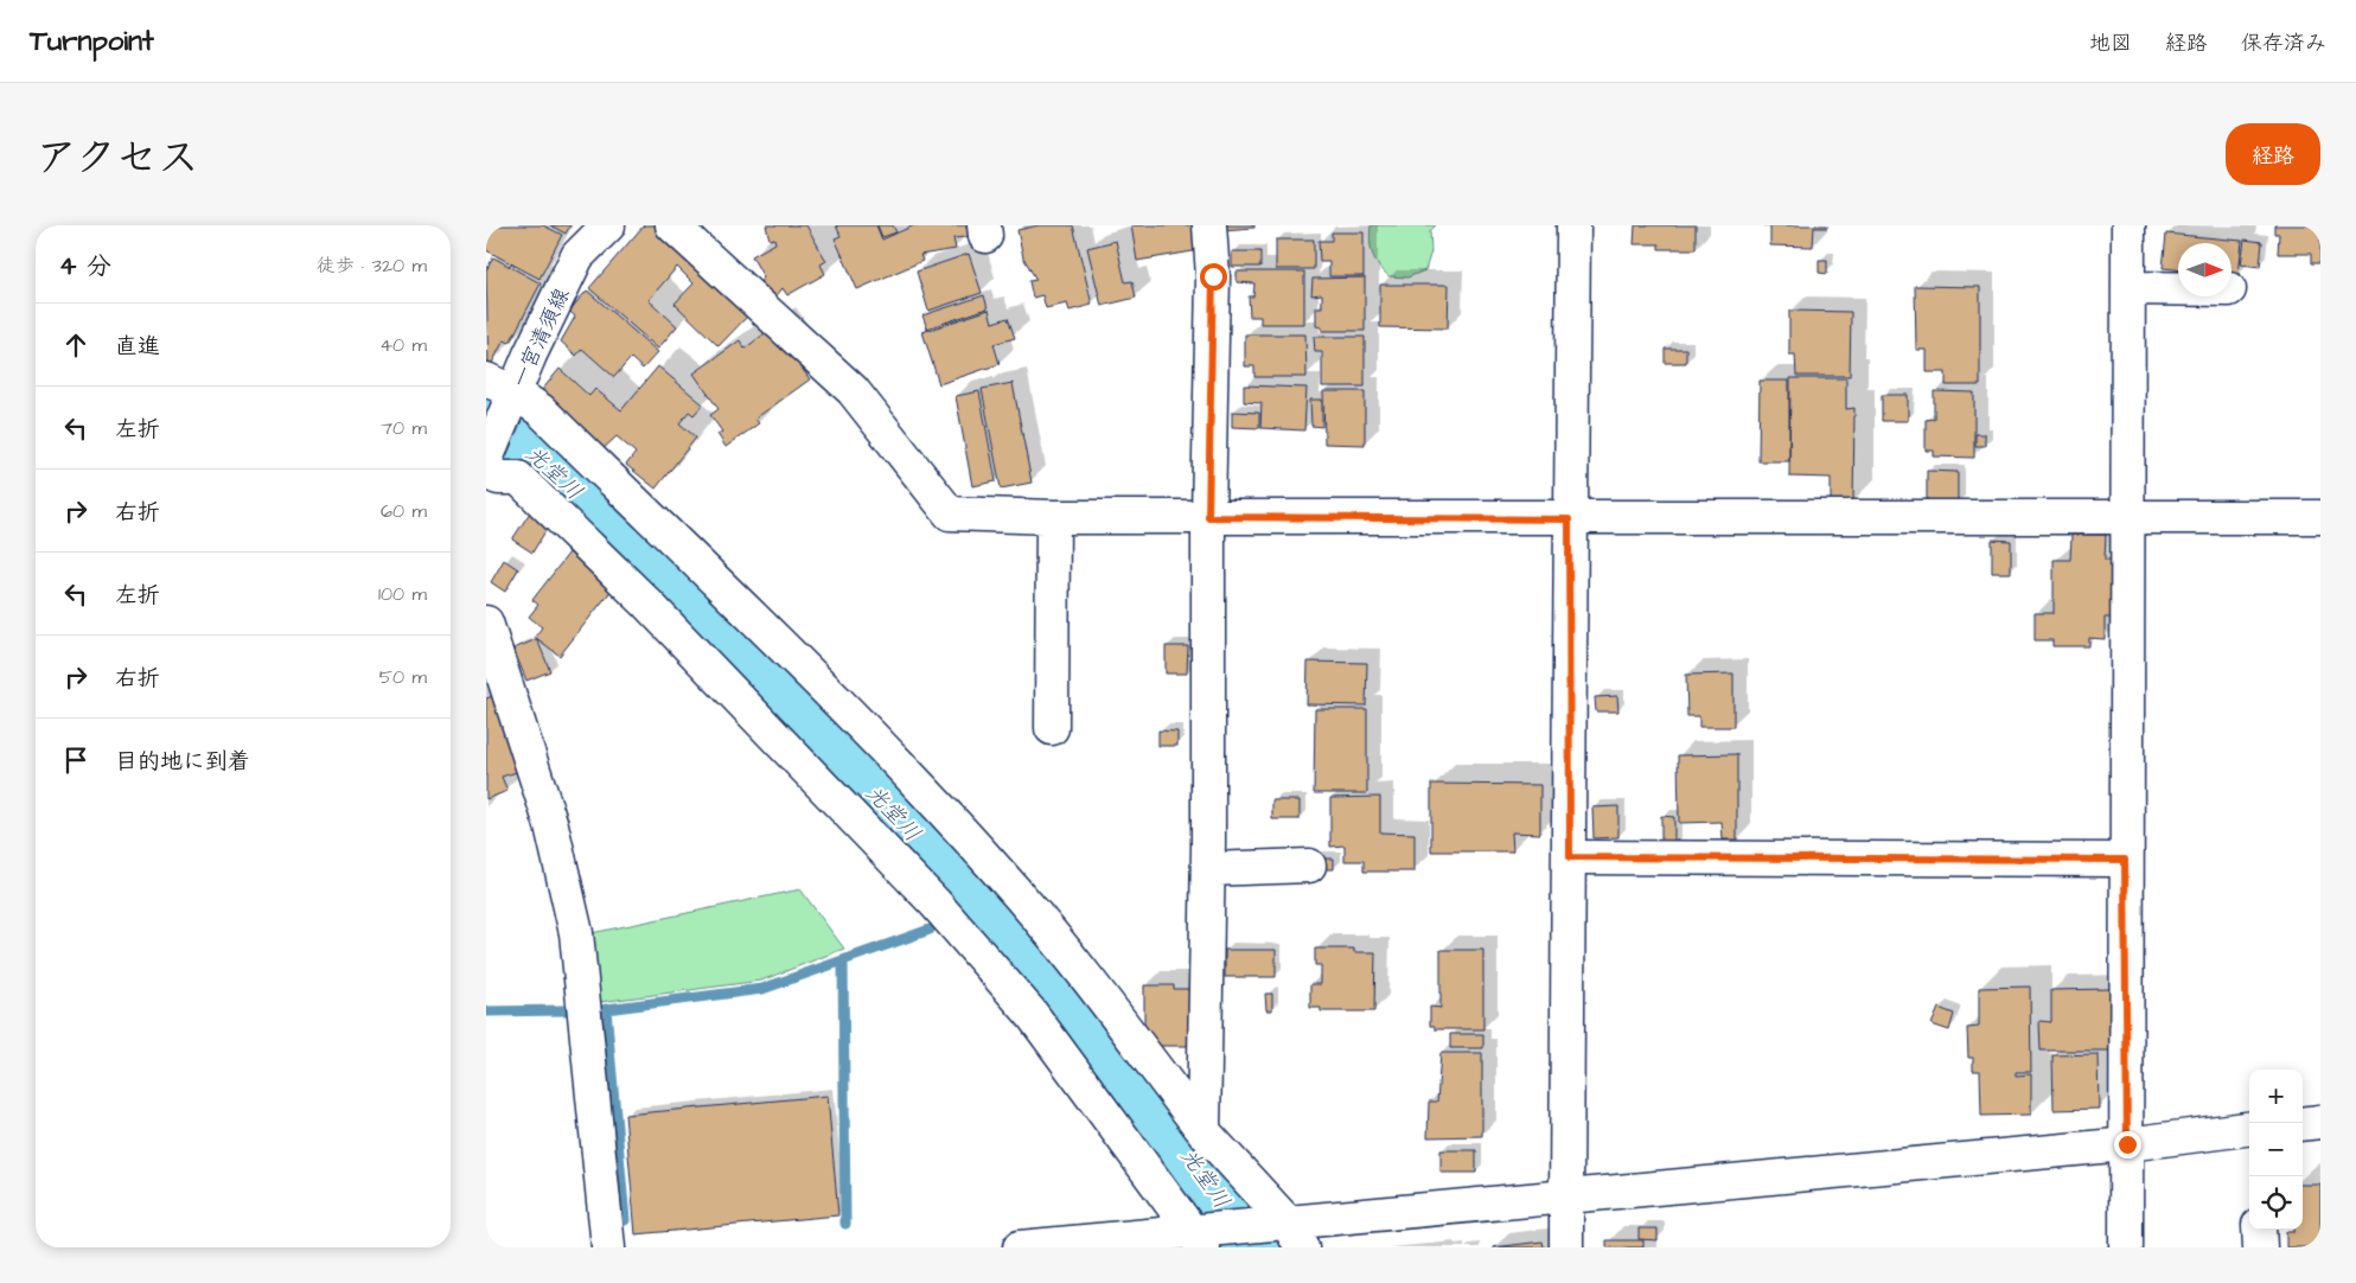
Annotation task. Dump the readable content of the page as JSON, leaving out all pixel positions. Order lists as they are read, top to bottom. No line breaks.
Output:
{"streets":{"street":["一宮清須線"]},"water":["光堂川"],"north":"right","page":{"header":"Turnpoint","nav":["地図","経路","保存済み"],"title":"アクセス","buttons":"経路","heading":["4 分","徒歩 · 320 m"],"list":[["直進","40 m"],["左折","70 m"],["右折","60 m"],["左折","100 m"],["右折","50 m"],"目的地に到着"],"map_buttons":["+","−"]}}
